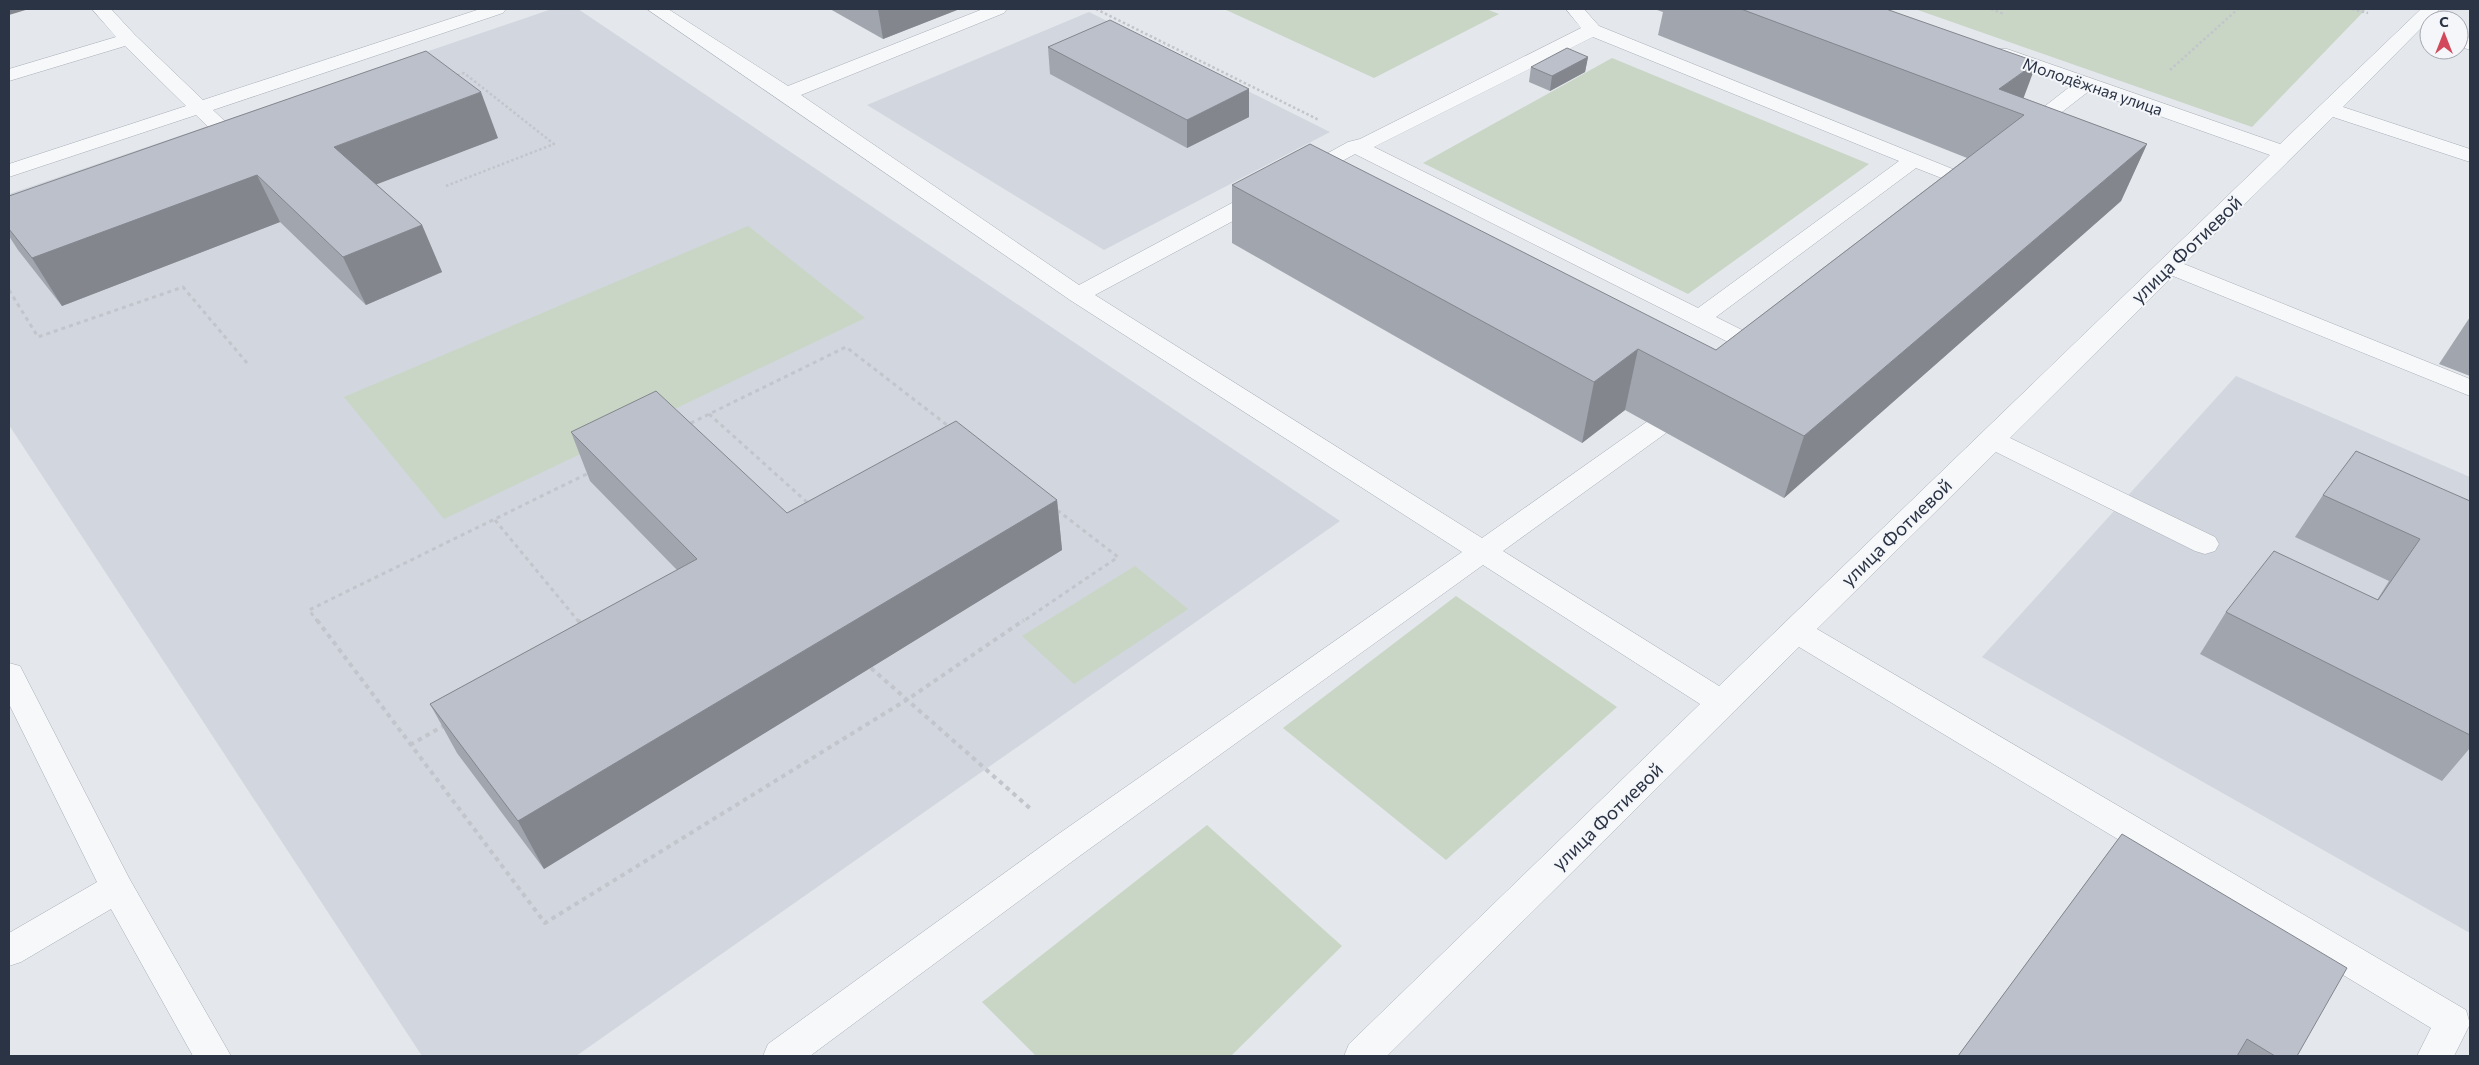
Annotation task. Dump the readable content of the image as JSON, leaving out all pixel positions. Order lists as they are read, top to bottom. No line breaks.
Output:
{"streets":{"street":["Молодёжная улица","улица Фотиевой"]},"crossings":[["Молодёжная улица","улица Фотиевой"]],"north":"top"}
